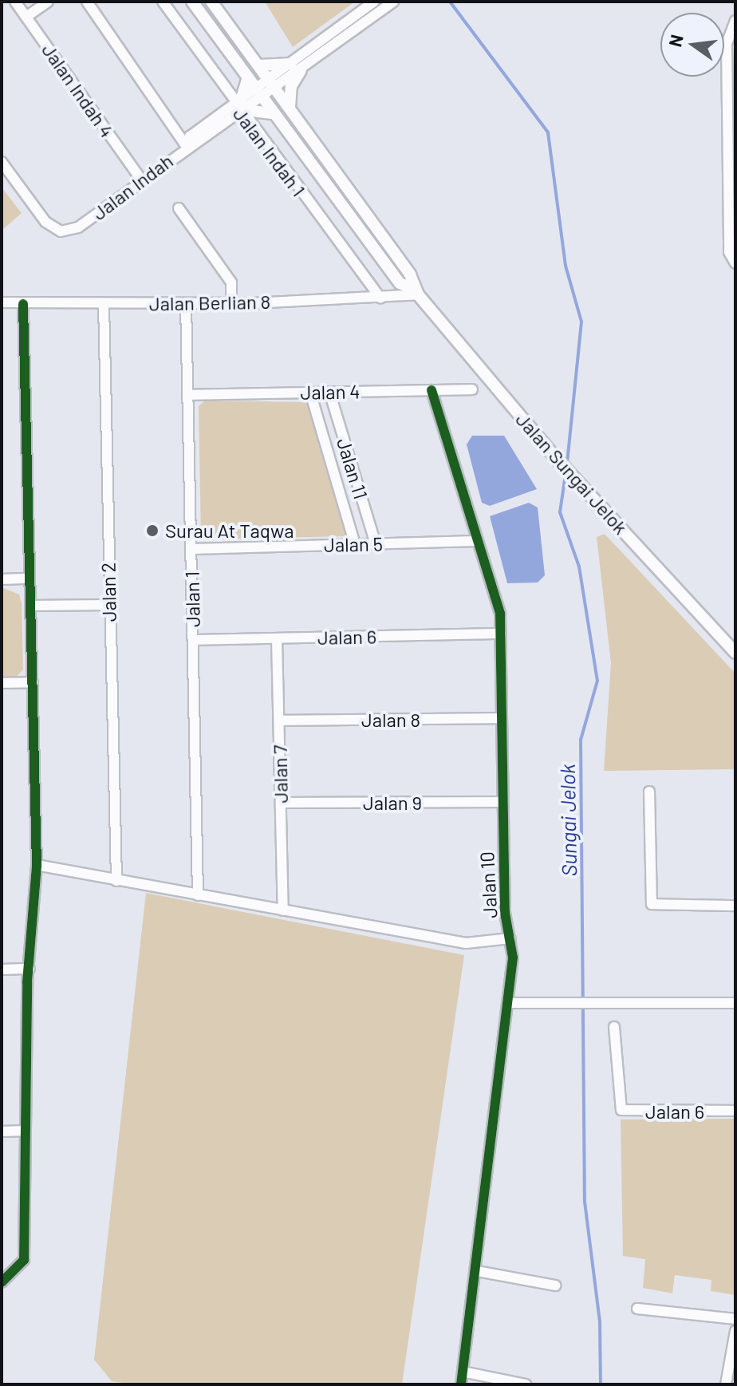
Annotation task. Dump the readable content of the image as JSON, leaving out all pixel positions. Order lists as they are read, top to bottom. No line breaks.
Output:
{"streets":{"street":["Jalan Indah 4","Jalan Indah 1","Jalan Indah","Jalan Berlian 8","Jalan 4","Jalan 11","Jalan Sungai Jelok","Jalan 5","Jalan 2","Jalan 1","Jalan 6","Jalan 8","Jalan 7","Jalan 9","Jalan 10"]},"crossings":[["Jalan Indah 4","Jalan Indah"],["Jalan Indah 1","Jalan Indah"],["Jalan Indah 1","Jalan Berlian 8"],["Jalan Indah","Jalan Sungai Jelok"],["Jalan Berlian 8","Jalan Sungai Jelok"],["Jalan Berlian 8","Jalan 2"],["Jalan Berlian 8","Jalan 1"],["Jalan 4","Jalan 11"],["Jalan 4","Jalan 1"],["Jalan 4","Jalan 10"],["Jalan 11","Jalan 5"],["Jalan 5","Jalan 1"],["Jalan 5","Jalan 10"],["Jalan 1","Jalan 6"],["Jalan 6","Jalan 7"],["Jalan 6","Jalan 10"],["Jalan 8","Jalan 7"],["Jalan 8","Jalan 10"],["Jalan 7","Jalan 9"],["Jalan 9","Jalan 10"]],"water":["Sungai Jelok"],"places":["Surau At Taqwa"],"north":"left"}
